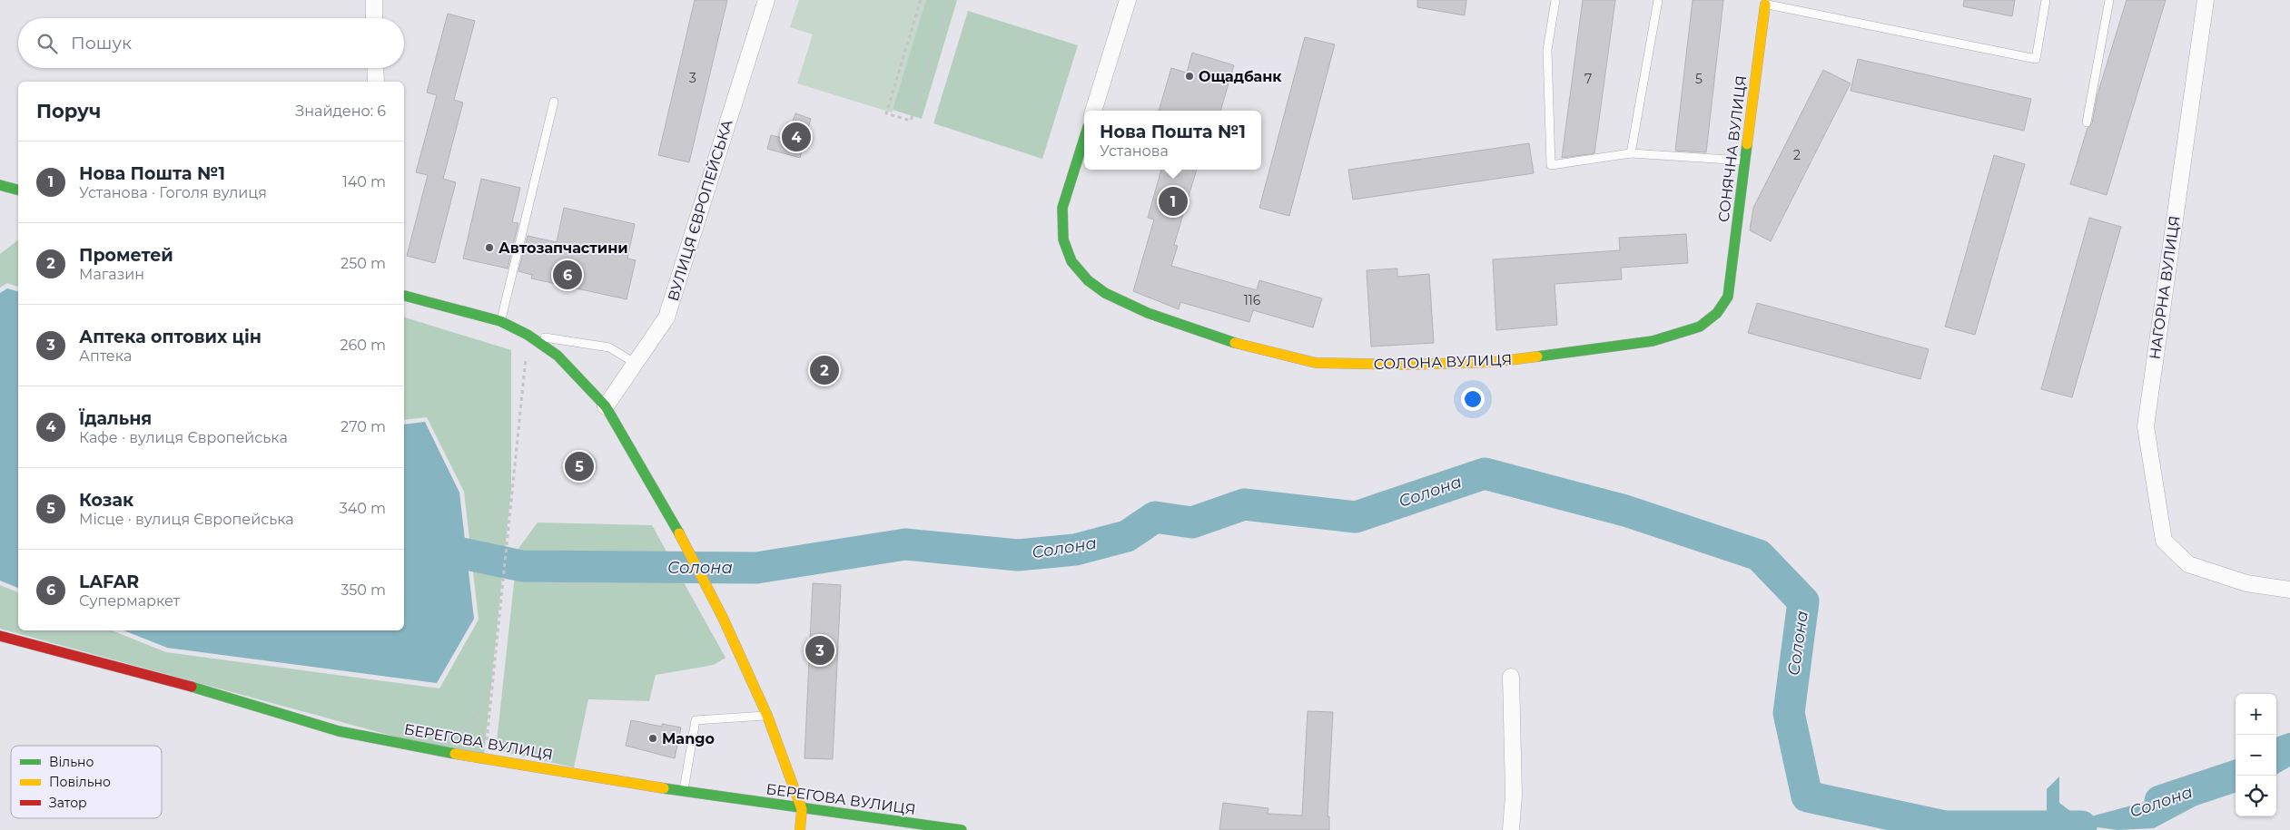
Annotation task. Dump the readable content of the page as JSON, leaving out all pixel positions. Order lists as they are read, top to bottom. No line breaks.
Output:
{"streets":{"street":["СОНЯЧНА ВУЛИЦЯ","ВУЛИЦЯ ЄВРОПЕЙСЬКА","НАГОРНА ВУЛИЦЯ","СОЛОНА ВУЛИЦЯ","БЕРЕГОВА ВУЛИЦЯ"]},"crossings":[["СОНЯЧНА ВУЛИЦЯ","СОЛОНА ВУЛИЦЯ"]],"water":["Солона"],"places":["Ощадбанк","Автозапчастини","Mango"],"house_numbers":["3","7","5","2","116"],"legend":["Вільно","Повільно","Затор"],"page":{"search":"Пошук","heading":["Поруч","Знайдено: 6"],"popup":["Нова Пошта №1","Установа"],"pins":["4","1","6","2","5","3"],"list":[{"mark":"1","name":"Нова Пошта №1","note":"Установа · Гоголя вулиця","value":"140 m"},{"mark":"2","name":"Прометей","note":"Магазин","value":"250 m"},{"mark":"3","name":"Аптека оптових цін","note":"Аптека","value":"260 m"},{"mark":"4","name":"Їдальня","note":"Кафе · вулиця Європейська","value":"270 m"},{"mark":"5","name":"Козак","note":"Місце · вулиця Європейська","value":"340 m"},{"mark":"6","name":"LAFAR","note":"Супермаркет","value":"350 m"}],"map_buttons":["+","−"]}}
